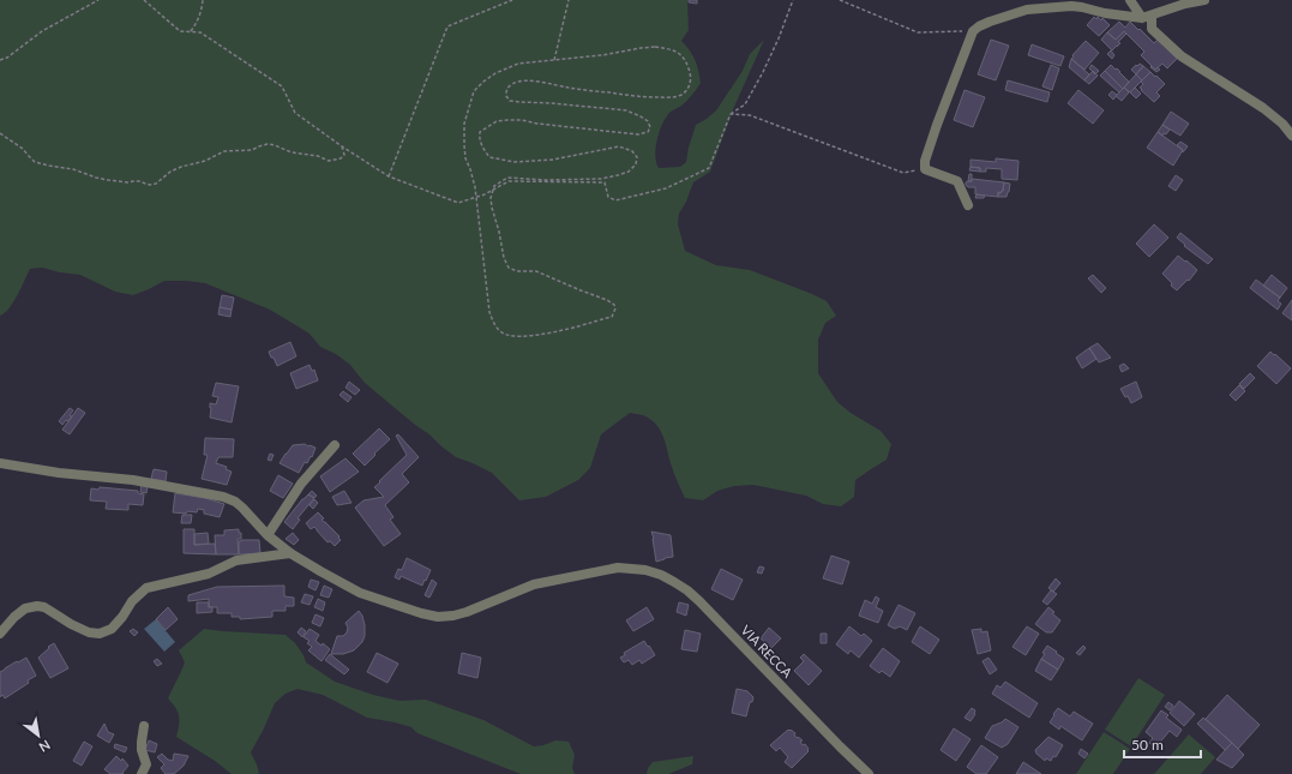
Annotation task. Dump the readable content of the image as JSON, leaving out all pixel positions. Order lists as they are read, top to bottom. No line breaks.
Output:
{"streets":{"street":["VIA RECCA"]},"scale_bar":"50 m","north":"bottom right"}
